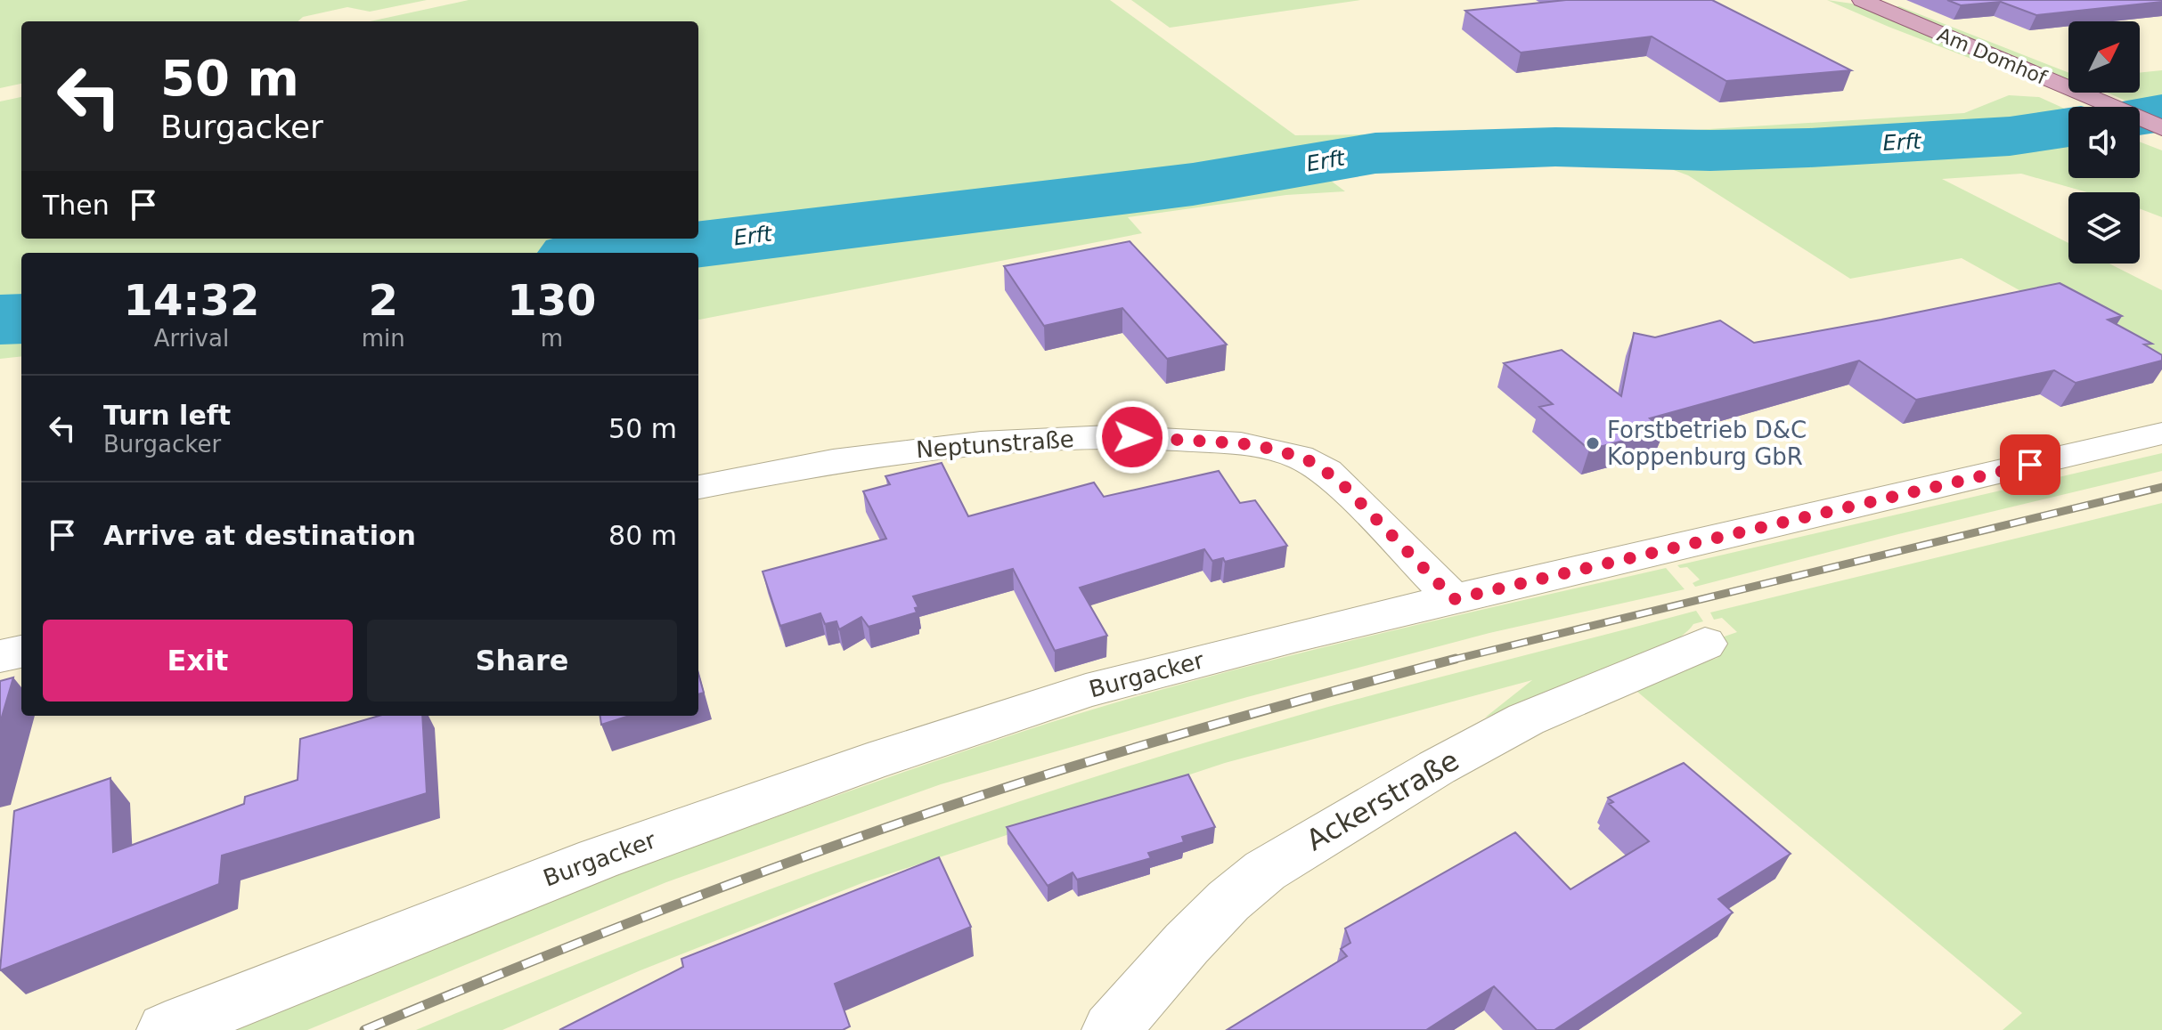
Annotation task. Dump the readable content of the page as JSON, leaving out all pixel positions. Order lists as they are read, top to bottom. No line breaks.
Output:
{"streets":{"main road":["Am Domhof"],"street":["Neptunstraße","Burgacker","Ackerstraße"]},"crossings":[["Neptunstraße","Burgacker"]],"water":["Erft"],"places":["Forstbetrieb D&C Koppenburg GbR"],"north":"top right","page":{"turn":["50 m","Burgacker"],"then":"Then","eta":["14:32","Arrival","2","min","130","m"],"list":[{"name":"Turn left","note":"Burgacker","value":"50 m"},{"name":"Arrive at destination","value":"80 m"}],"buttons":["Exit","Share"]}}
